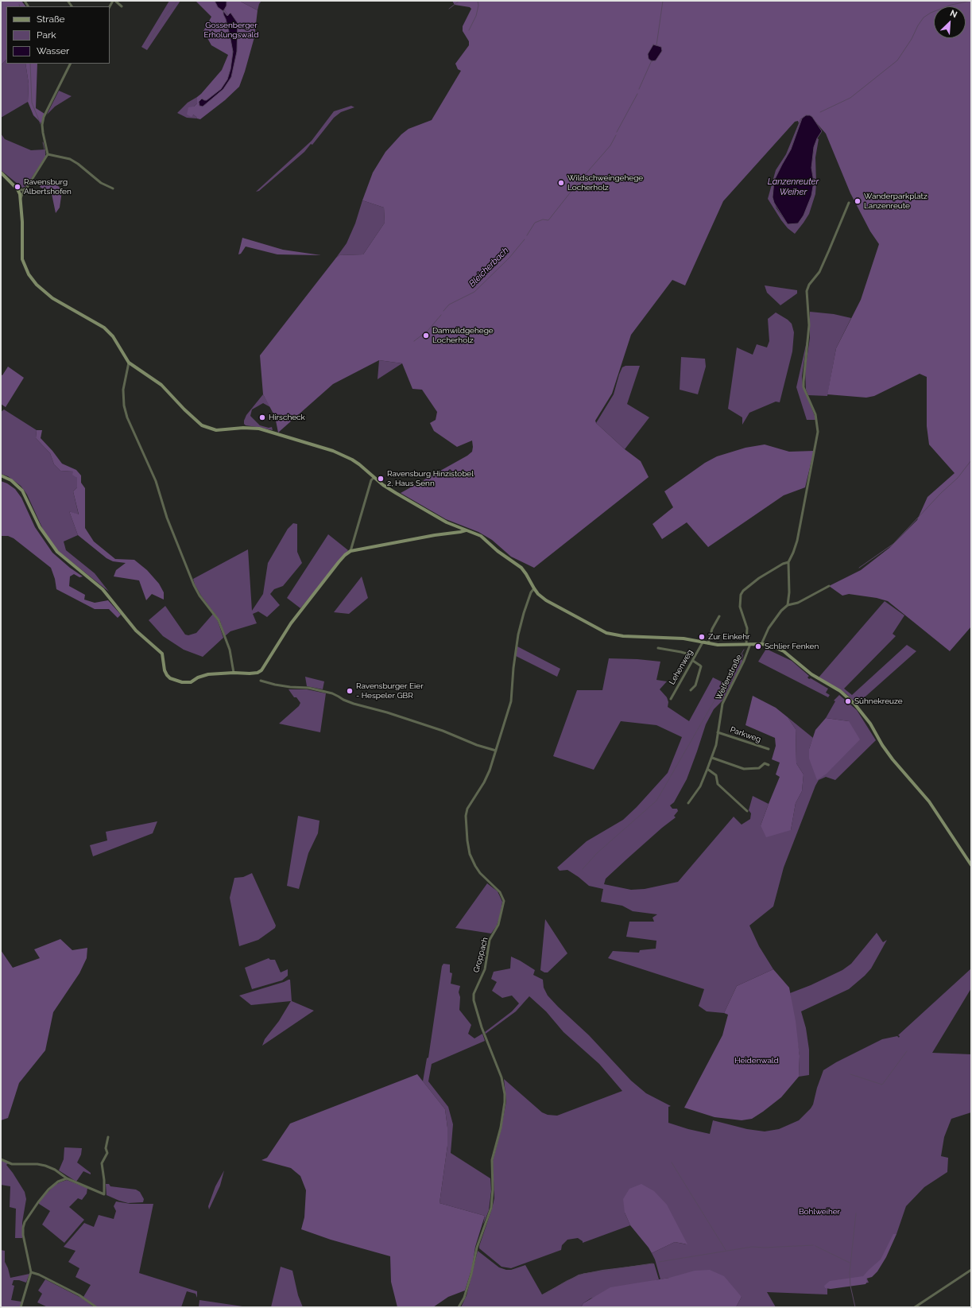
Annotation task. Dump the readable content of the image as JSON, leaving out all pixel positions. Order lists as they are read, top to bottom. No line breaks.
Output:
{"streets":{"street":["Lehenweg","Welfenstraße","Parkweg","Groppach"]},"crossings":[["Welfenstraße","Parkweg"]],"water":["Lanzenreuter Weiher","Bleicherbach"],"parks":["Gossenberger Erholungswald","Heidenwald","Bohlweiher"],"places":["Wildschweingehege Locherholz","Ravensburg Albertshofen","Wanderparkplatz Lanzenreute","Damwildgehege Locherholz","Hirscheck","Ravensburg Hinzistobel 2, Haus Senn","Zur Einkehr","Schlier Fenken","Ravensburger Eier - Hespeler GBR","Sühnekreuze"],"legend":["Straße","Park","Wasser"],"north":"top right"}
